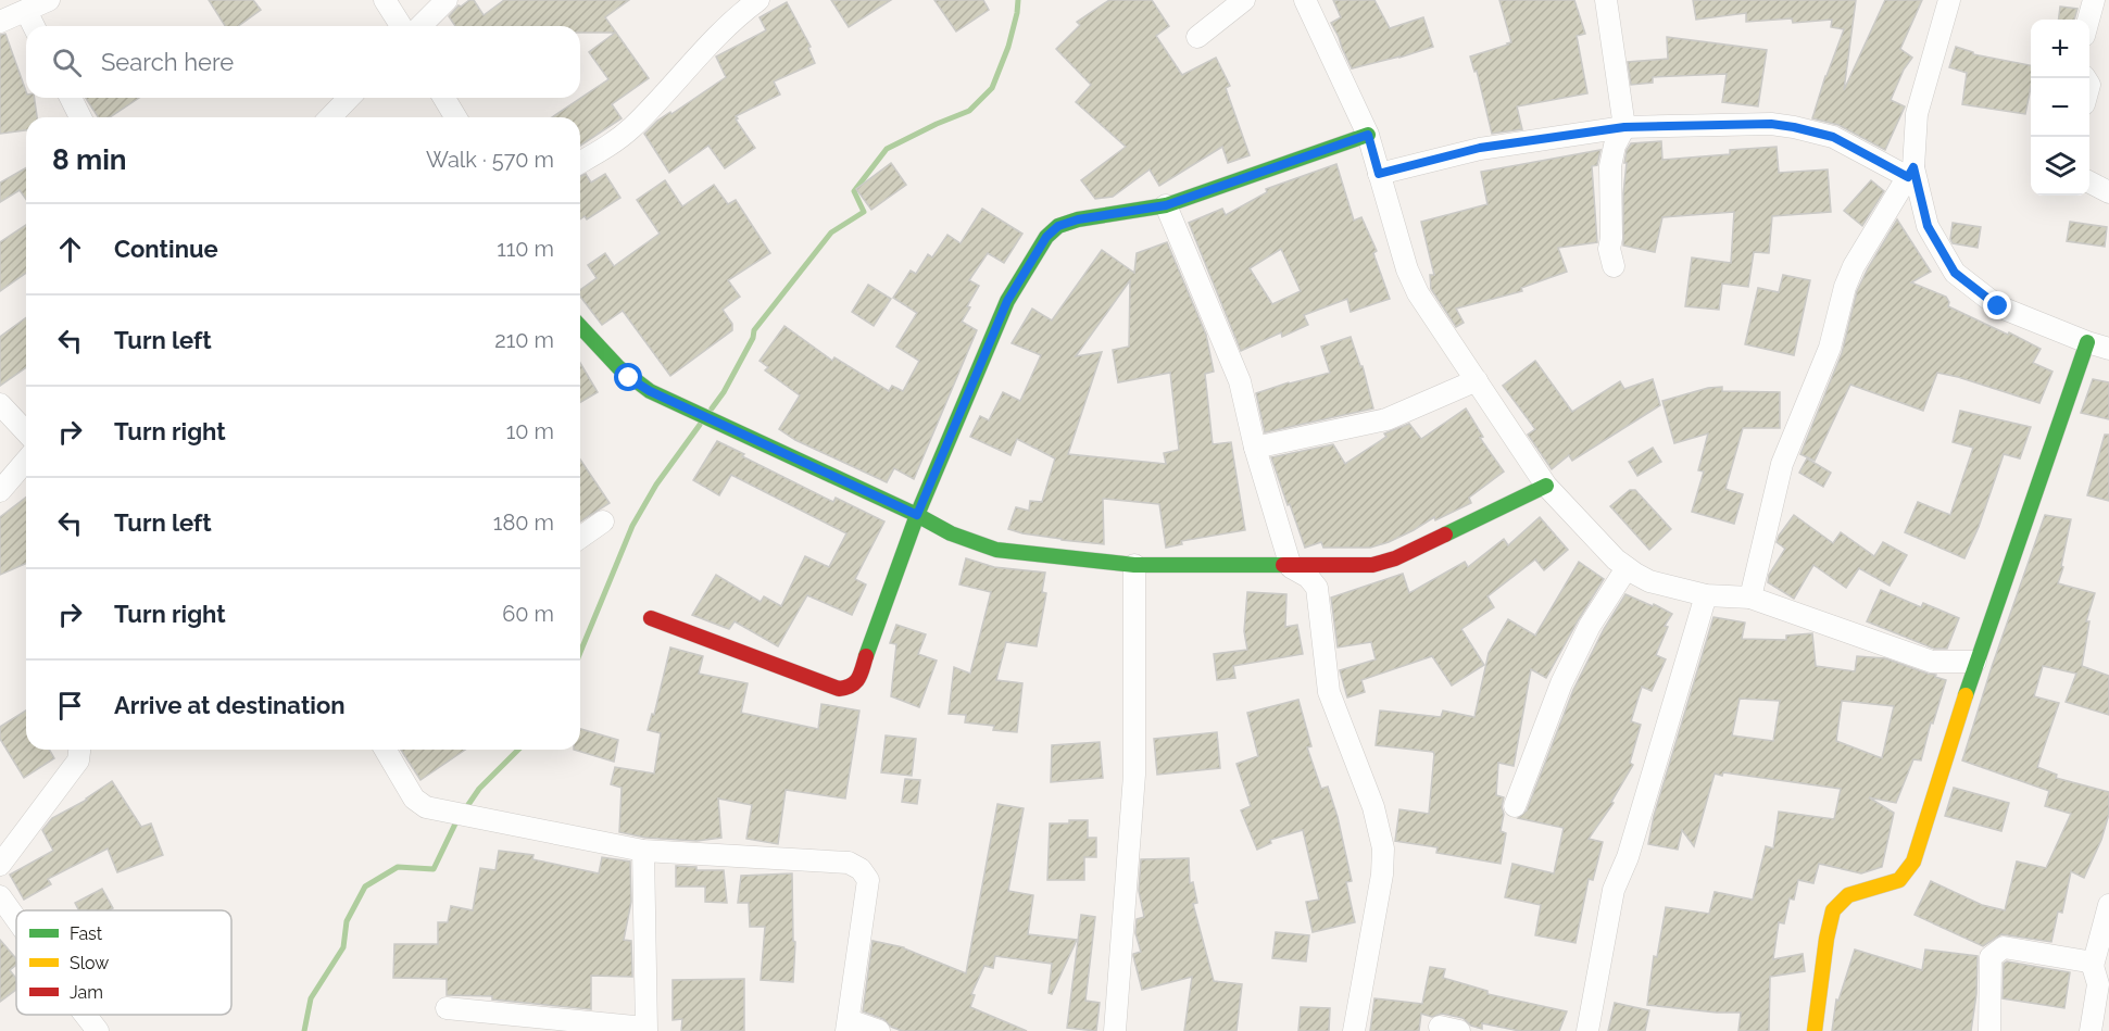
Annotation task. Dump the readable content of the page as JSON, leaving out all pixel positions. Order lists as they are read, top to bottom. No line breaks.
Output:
{"legend":["Fast","Slow","Jam"],"page":{"map_buttons":["+","−"],"search":"Search here","heading":["8 min","Walk · 570 m"],"list":[["Continue","110 m"],["Turn left","210 m"],["Turn right","10 m"],["Turn left","180 m"],["Turn right","60 m"],"Arrive at destination"]}}
